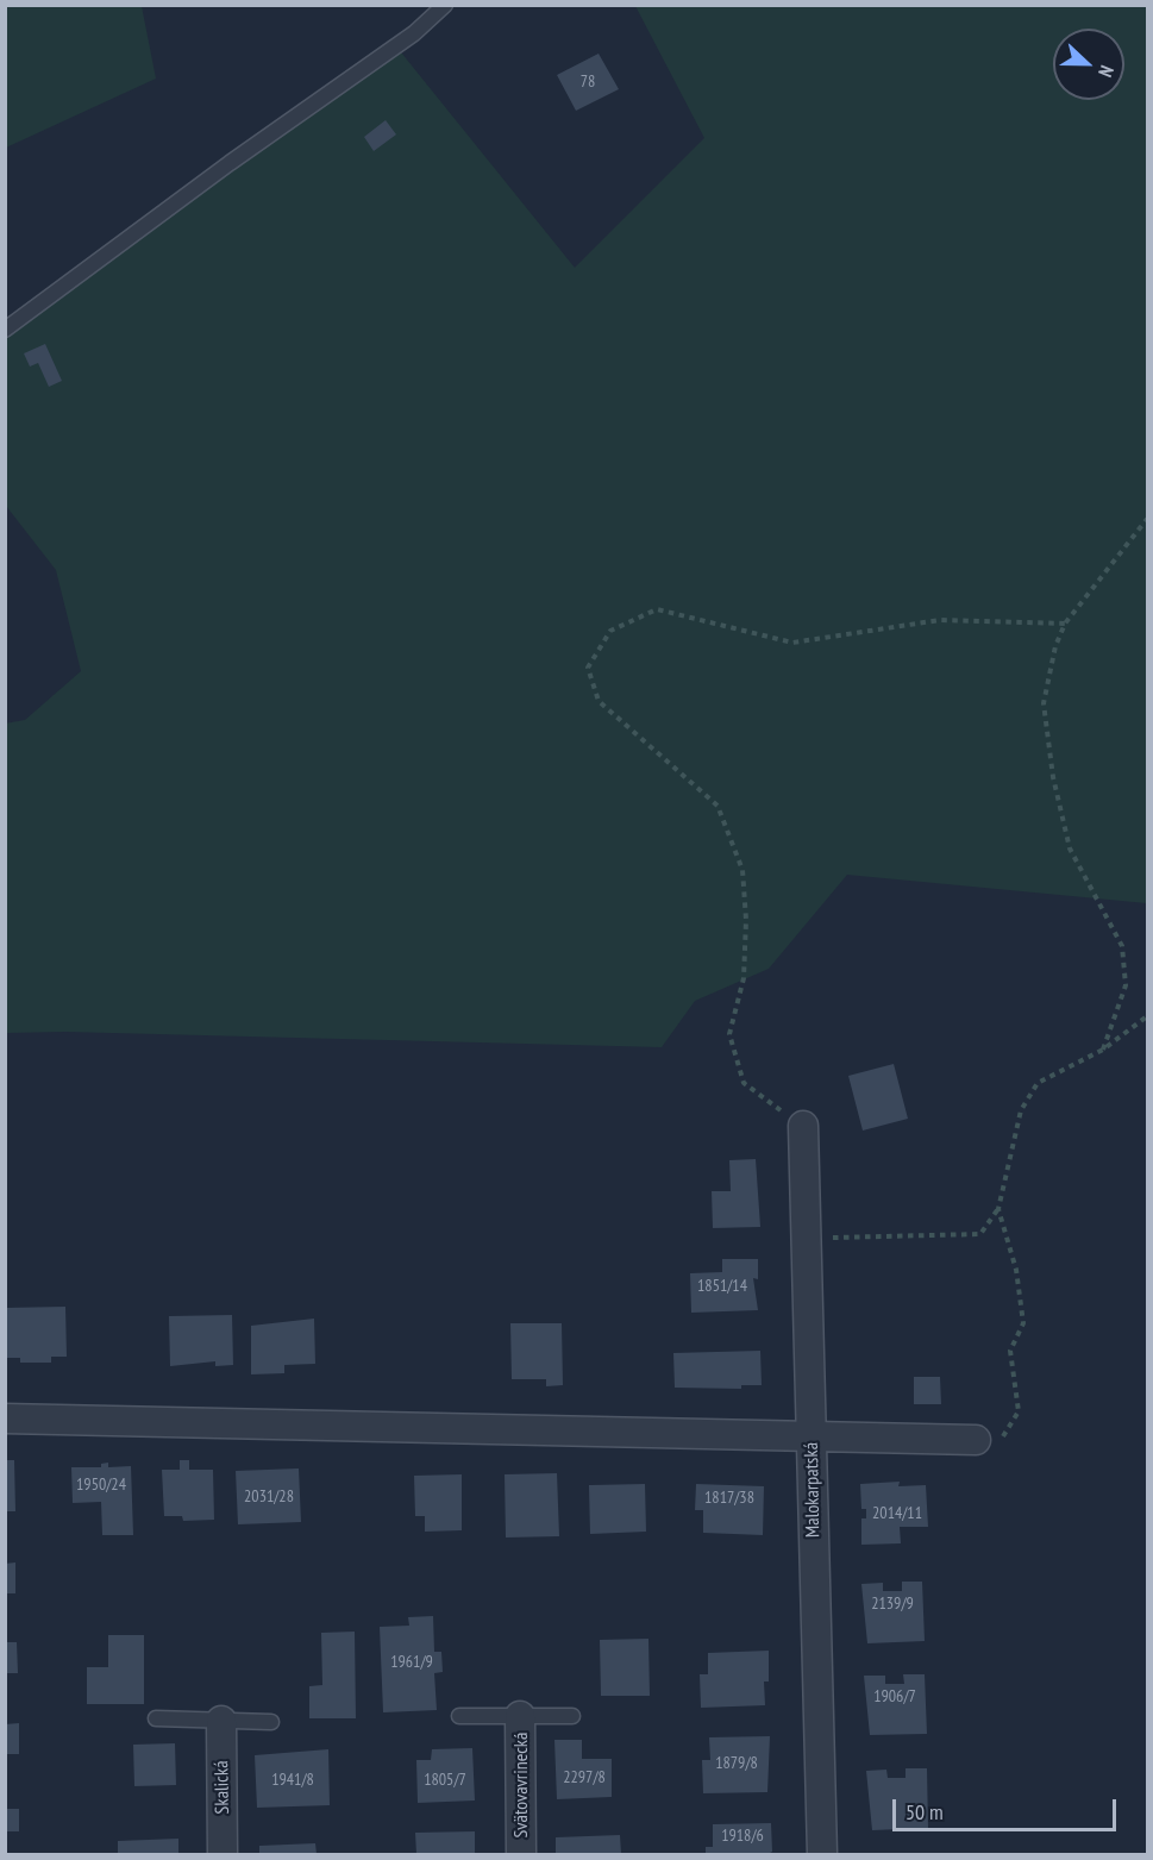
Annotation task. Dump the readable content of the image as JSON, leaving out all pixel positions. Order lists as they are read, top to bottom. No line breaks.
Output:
{"streets":{"street":["Malokarpatská","Svätovavrinecká","Skalická"]},"house_numbers":["78","1851/14","1950/24","2031/28","1817/38","2014/11","2139/9","1961/9","1906/7","1879/8","2297/8","1941/8","1805/7","1918/6"],"scale_bar":"50 m","north":"right"}
